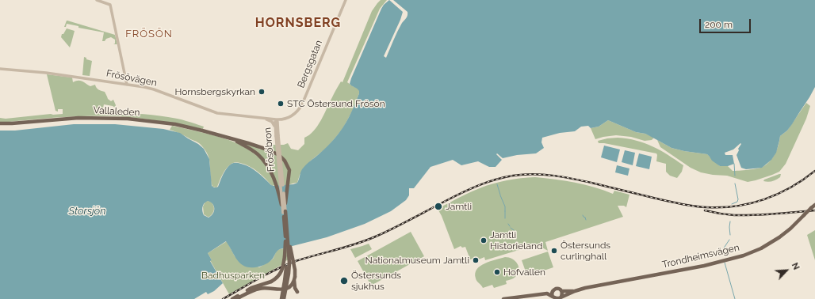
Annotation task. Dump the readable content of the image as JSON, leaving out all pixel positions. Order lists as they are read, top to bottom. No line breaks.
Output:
{"streets":{"main road":["Vallaleden","Frösöbron","Trondheimsvägen"],"street":["Bergsgatan","Frösövägen"]},"crossings":[["Frösövägen","Frösöbron"],["Vallaleden","Frösöbron"]],"districts":["HORNSBERG","FRÖSÖN"],"water":["Storsjön"],"parks":["Badhusparken"],"places":["Hornsbergskyrkan","STC Östersund Frösön","Jamtli","Jamtli Historieland","Östersunds curlinghall","Nationalmuseum Jamtli","Hofvallen","Östersunds sjukhus"],"scale_bar":"200 m","north":"top right"}
